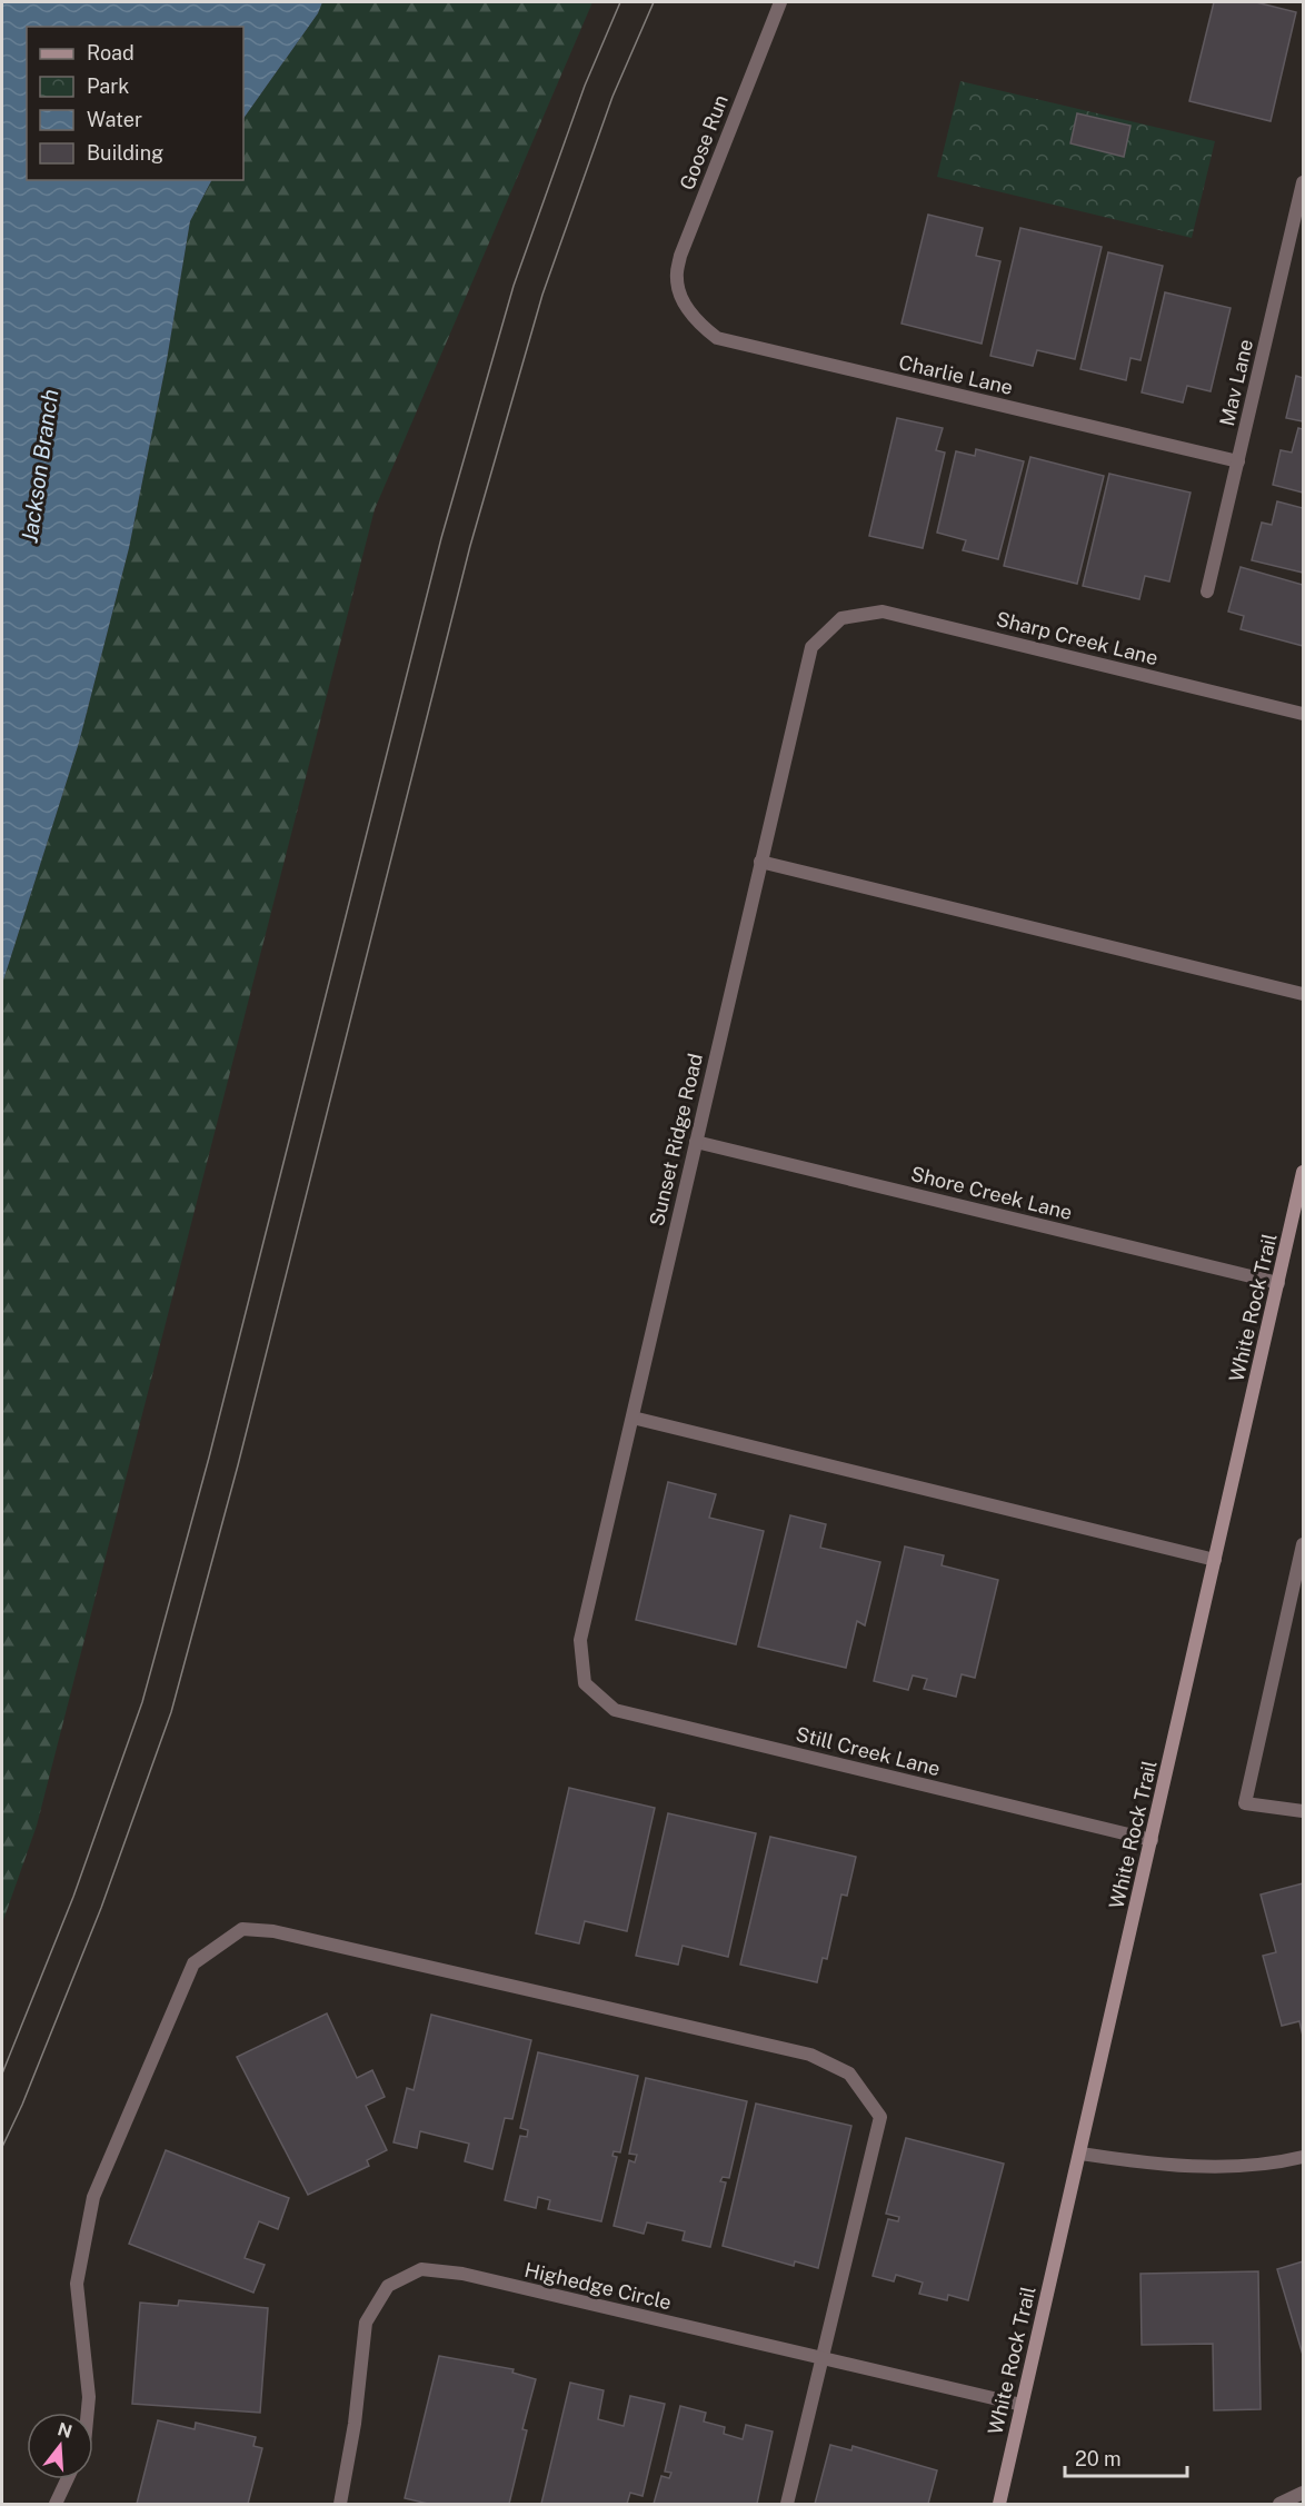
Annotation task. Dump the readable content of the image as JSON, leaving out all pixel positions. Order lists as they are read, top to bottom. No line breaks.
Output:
{"streets":{"street":["Goose Run","Charlie Lane","Mav Lane","Sharp Creek Lane","Sunset Ridge Road","Shore Creek Lane","White Rock Trail","Still Creek Lane","Highedge Circle"]},"crossings":[["Goose Run","Charlie Lane"],["Charlie Lane","Mav Lane"],["Sharp Creek Lane","Sunset Ridge Road"],["Sunset Ridge Road","Shore Creek Lane"],["Sunset Ridge Road","Still Creek Lane"],["Shore Creek Lane","White Rock Trail"],["White Rock Trail","Still Creek Lane"],["White Rock Trail","Highedge Circle"]],"water":["Jackson Branch"],"legend":["Road","Park","Water","Building"],"scale_bar":"20 m","north":"top"}
